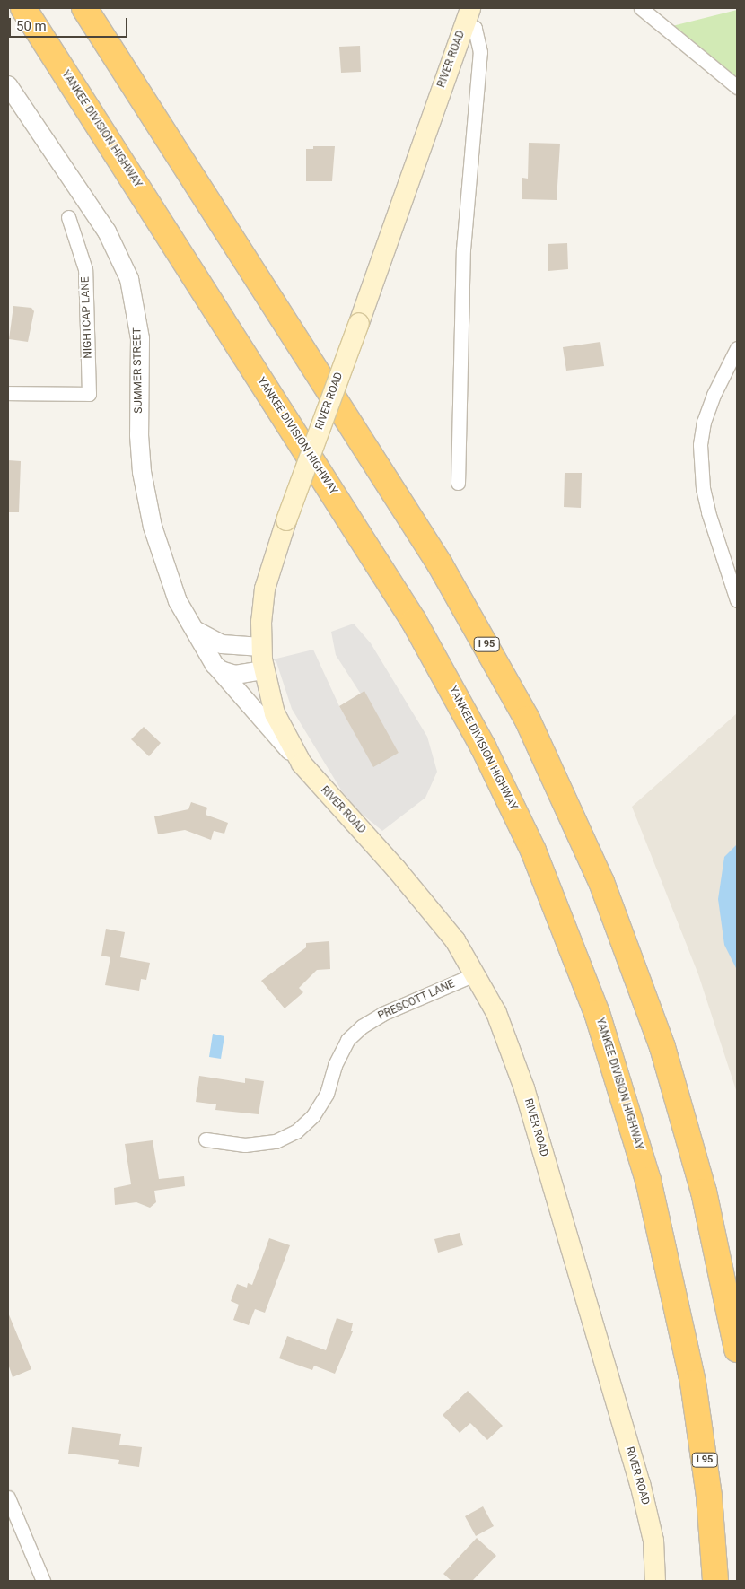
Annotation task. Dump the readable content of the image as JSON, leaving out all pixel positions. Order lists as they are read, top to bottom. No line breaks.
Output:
{"streets":{"highway":["YANKEE DIVISION HIGHWAY","I 95"],"main road":["RIVER ROAD"],"street":["NIGHTCAP LANE","SUMMER STREET","PRESCOTT LANE"]},"crossings":[["RIVER ROAD","SUMMER STREET"],["RIVER ROAD","PRESCOTT LANE"]],"scale_bar":"50 m"}
